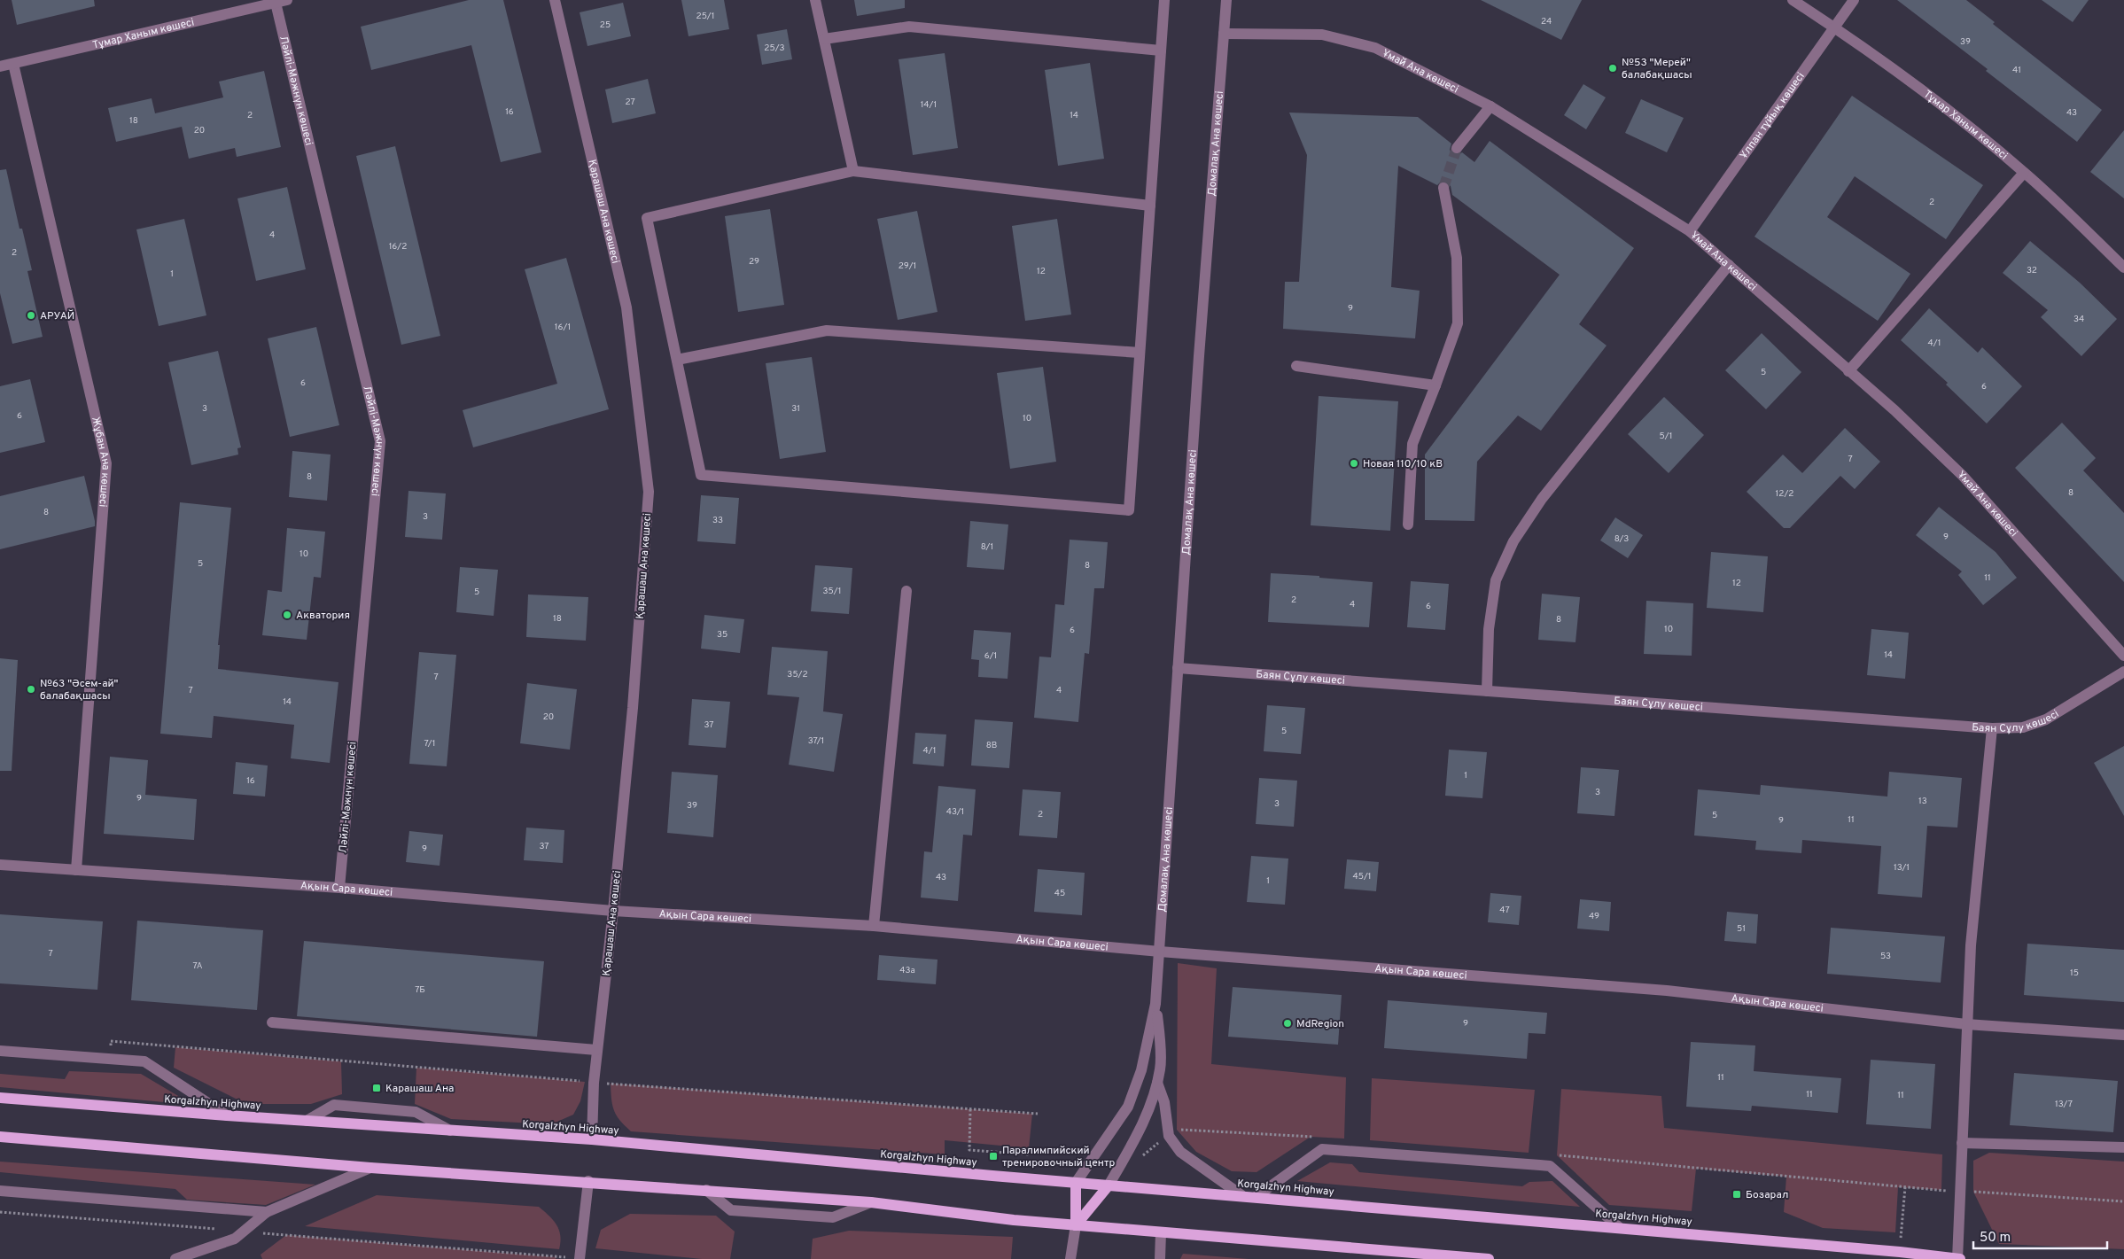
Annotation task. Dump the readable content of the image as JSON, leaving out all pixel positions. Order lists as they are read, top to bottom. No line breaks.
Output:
{"streets":{"main road":["Korgalzhyn Highway"],"street":["Тұмар Ханым көшесі","Ұмай Ана көшесі","Ләйлі-Мәжнүн көшесі","Ұлпан тұйық көшесі","Домалақ Ана көшесі","Қарашаш Ана көшесі","Жұбан Ана көшесі","Баян Сұлу көшесі","Ақын Сара көшесі"]},"crossings":[["Тұмар Ханым көшесі","Ләйлі-Мәжнүн көшесі"],["Тұмар Ханым көшесі","Ұлпан тұйық көшесі"],["Тұмар Ханым көшесі","Жұбан Ана көшесі"],["Ұмай Ана көшесі","Ұлпан тұйық көшесі"],["Ұмай Ана көшесі","Домалақ Ана көшесі"],["Ләйлі-Мәжнүн көшесі","Ақын Сара көшесі"],["Домалақ Ана көшесі","Баян Сұлу көшесі"],["Домалақ Ана көшесі","Ақын Сара көшесі"],["Домалақ Ана көшесі","Korgalzhyn Highway"],["Қарашаш Ана көшесі","Ақын Сара көшесі"],["Қарашаш Ана көшесі","Korgalzhyn Highway"],["Жұбан Ана көшесі","Ақын Сара көшесі"]],"places":{"other":["№53 \"Мерей\" балабақшасы","АРУАЙ","Новая 110/10 кВ","Акватория","№63 \"Әсем-ай\" балабақшасы","MdRegion"],"transit":["Карашаш Ана","Паралимпийский тренировочный центр","Бозарал"]},"house_numbers":["25/1","24","25","39","25/3","41","27","14/1","16","43","2","14","18","20","2","4","16/2","2","29","29/1","32","12","1","9","34","16/1","4/1","5","6","6","3","31","6","10","5/1","7","8","8","12/2","8","3","33","9","8/3","8/1","10","5","8","11","12","35/1","5","2","4","6","18","8","10","6","35","14","6/1","35/2","7","7","4","14","20","37","5","37/1","7/1","8В","4/1","1","16","3","9","13","3","39","43/1","2","5","11","9","37","9","13/1","45/1","43","1","45","47","49","51","7","53","7А","43а","15","7Б","9","11","11","11","13/7"],"scale_bar":"50 m"}
